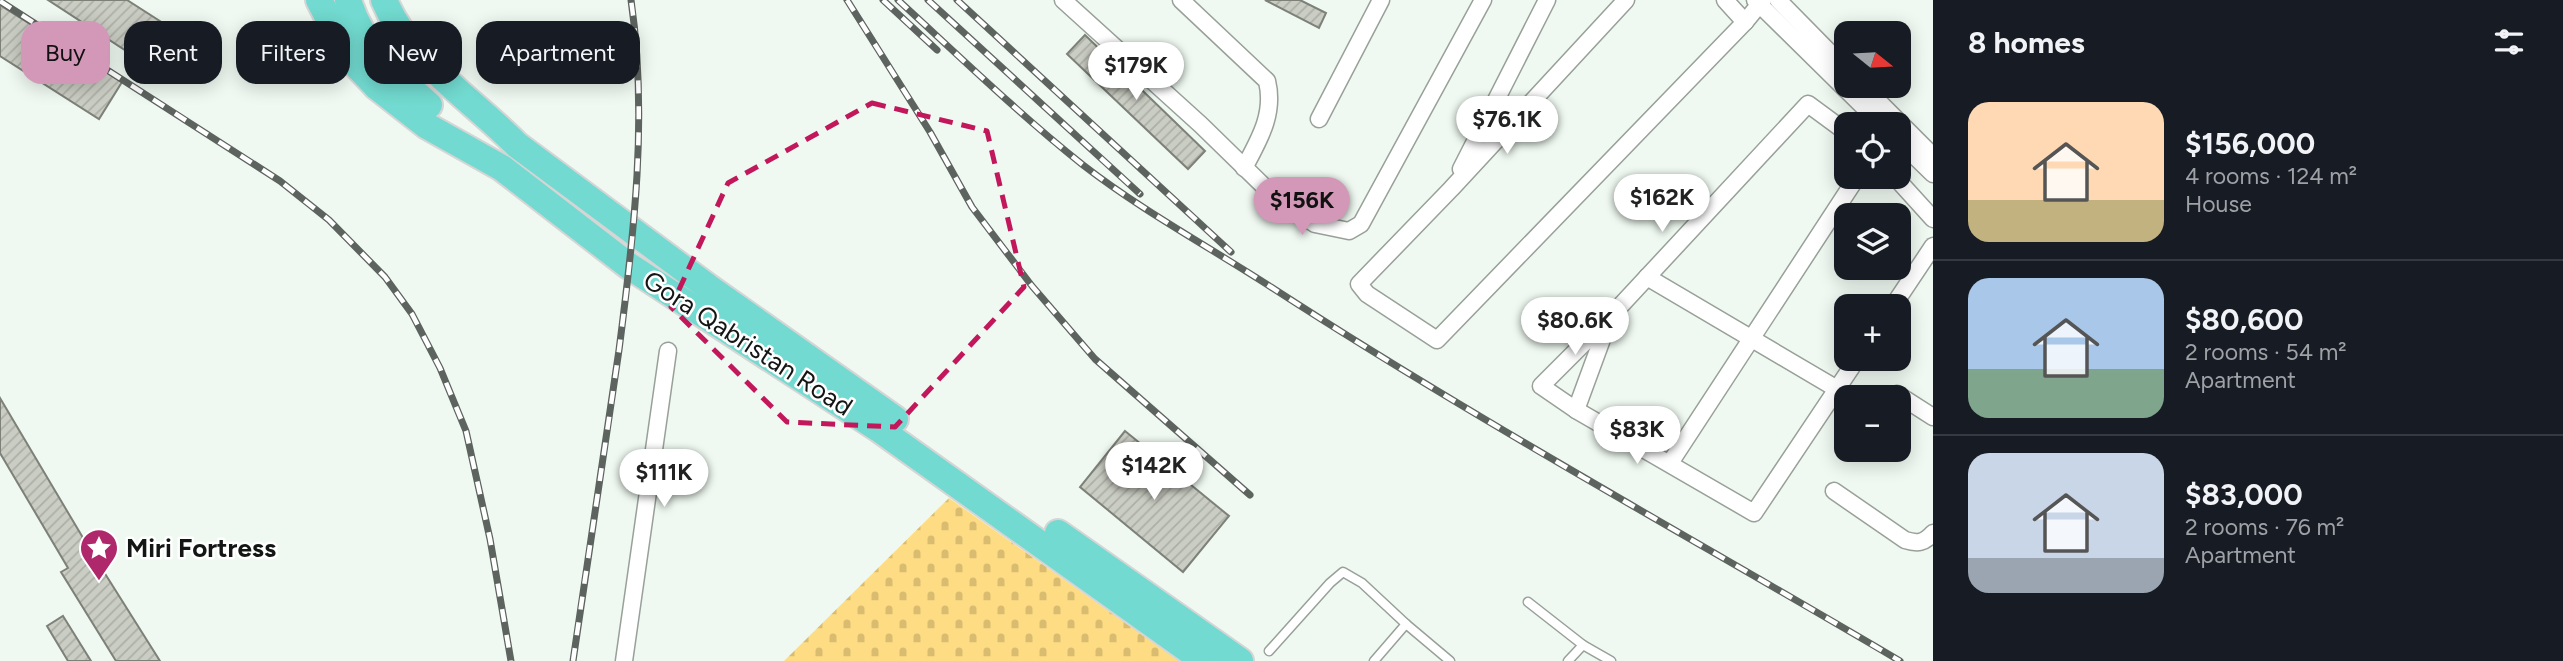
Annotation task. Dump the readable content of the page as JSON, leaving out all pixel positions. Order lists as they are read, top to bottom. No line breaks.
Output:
{"streets":{"main road":["Gora Qabristan Road"]},"places":{"place":["Miri Fortress"]},"north":"right","page":{"heading":"8 homes","map_buttons":["+","−"],"chip":["Buy","Rent","Filters","New","Apartment"],"price":["$179K","$76.1K","$162K","$156K","$80.6K","$83K","$142K","$111K"],"list":[{"name":"$156,000","note":"4 rooms · 124 m² · House"},{"name":"$80,600","note":"2 rooms · 54 m² · Apartment"},{"name":"$83,000","note":"2 rooms · 76 m² · Apartment"}]}}
